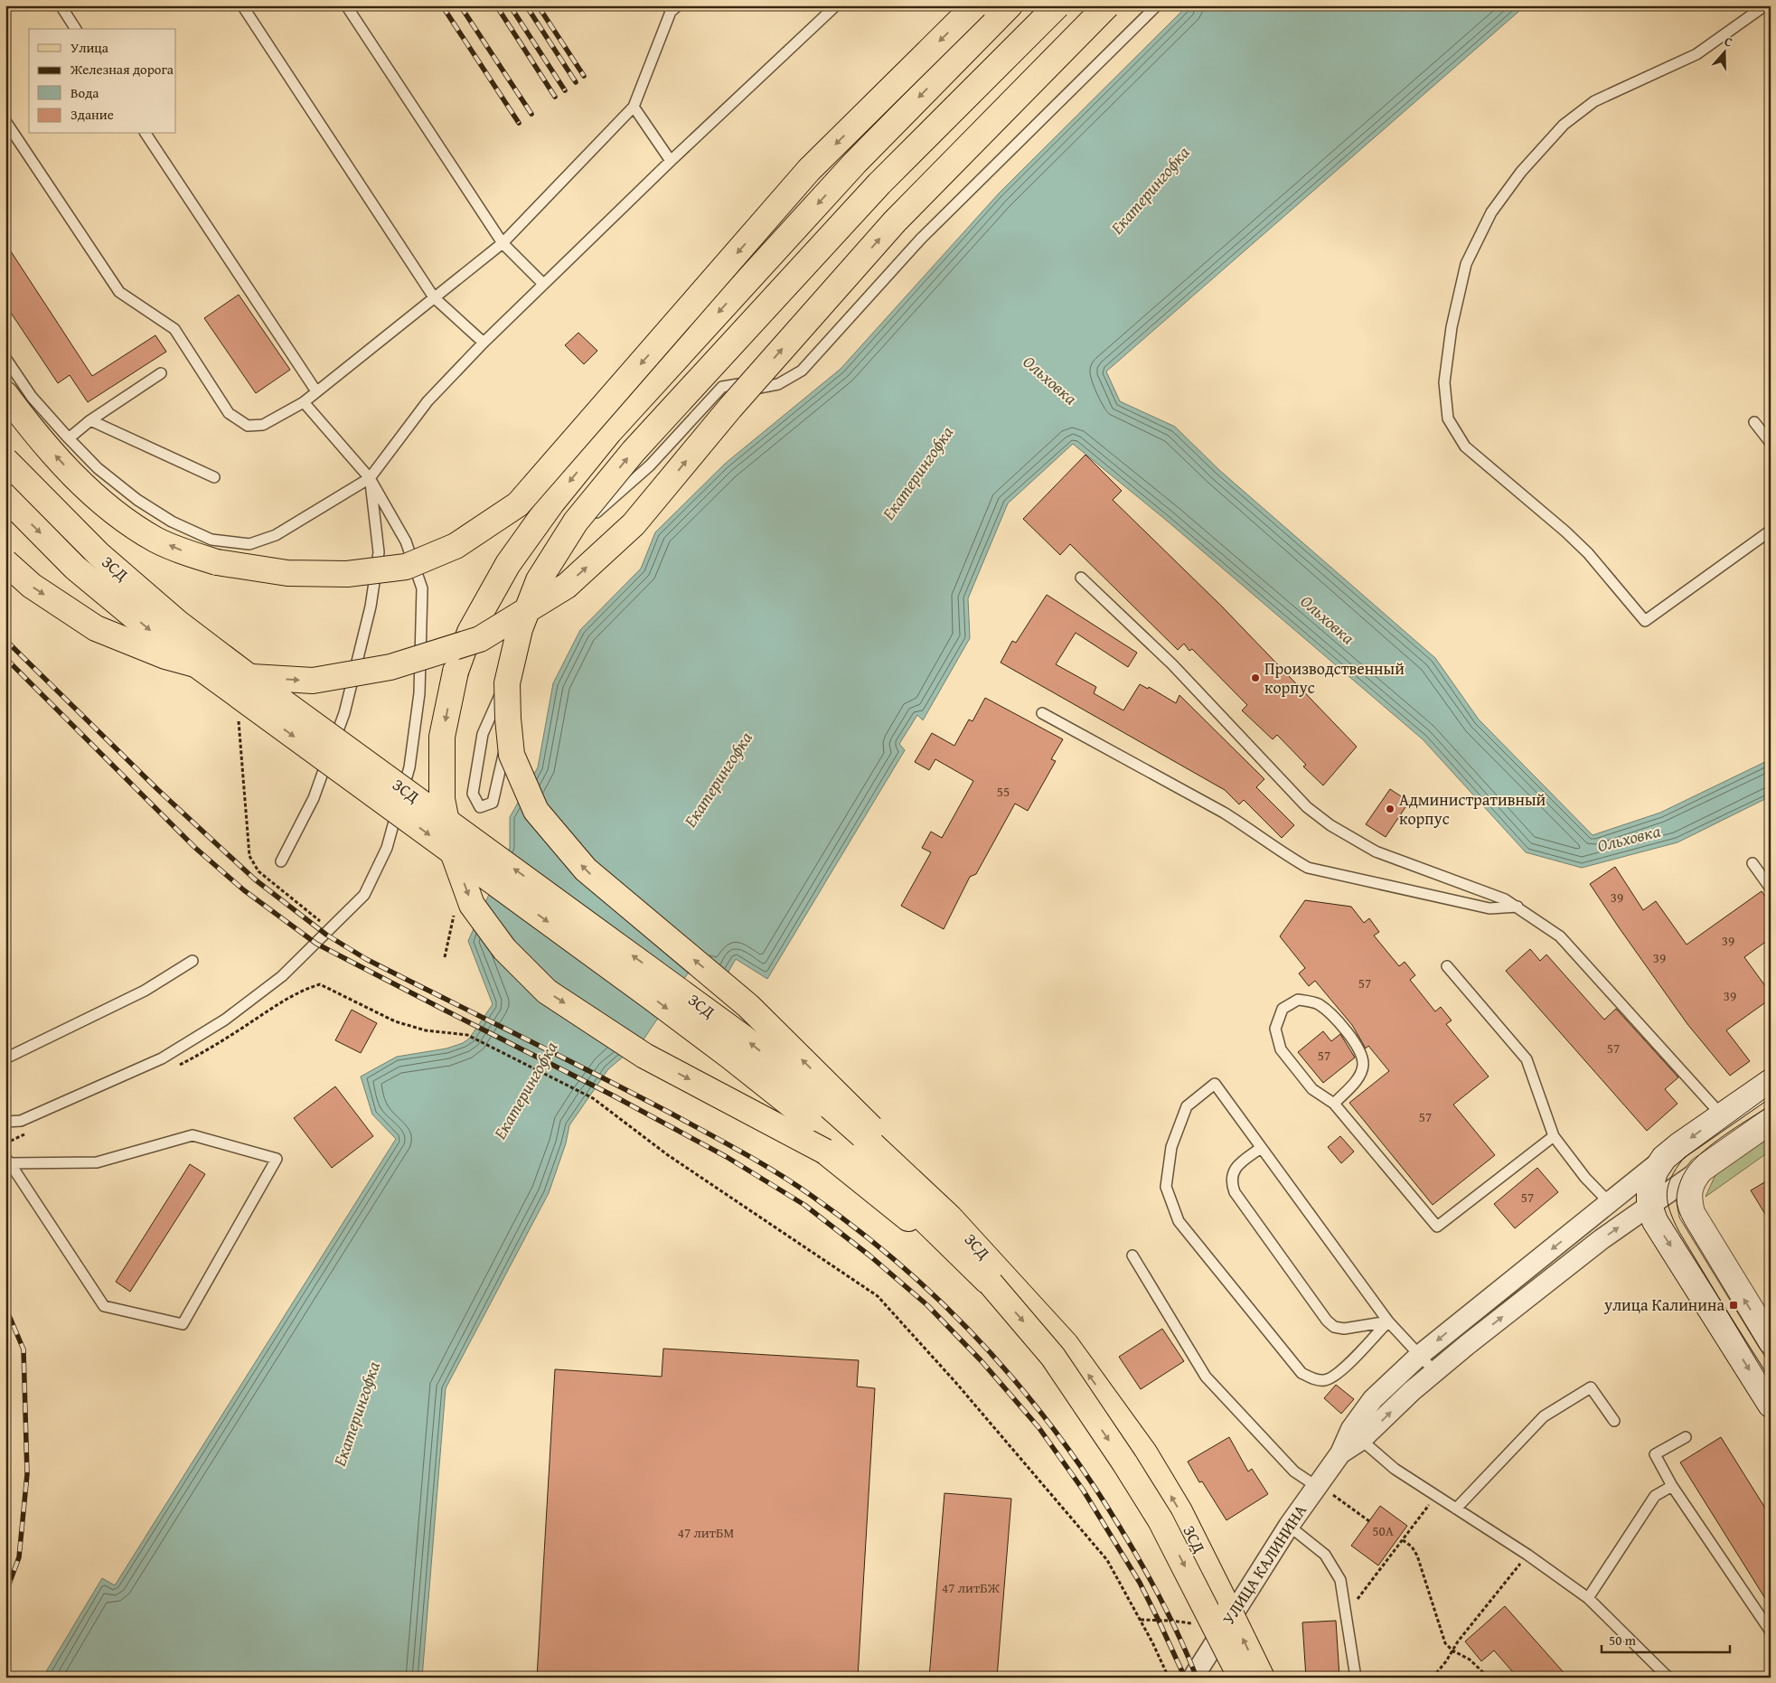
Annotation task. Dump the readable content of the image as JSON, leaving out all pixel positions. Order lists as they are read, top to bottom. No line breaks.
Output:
{"streets":{"main road":["ЗСД","УЛИЦА КАЛИНИНА"]},"water":["Екатерингофка","Ольховка"],"places":{"other":["Производственный корпус","Административный корпус"],"transit":["улица Калинина"]},"house_numbers":["55","39","39","39","57","39","57","57","57","57","50А","47 литБМ","47 литБЖ"],"legend":["Улица","Железная дорога","Вода","Здание"],"scale_bar":"50 m","north":"top"}
